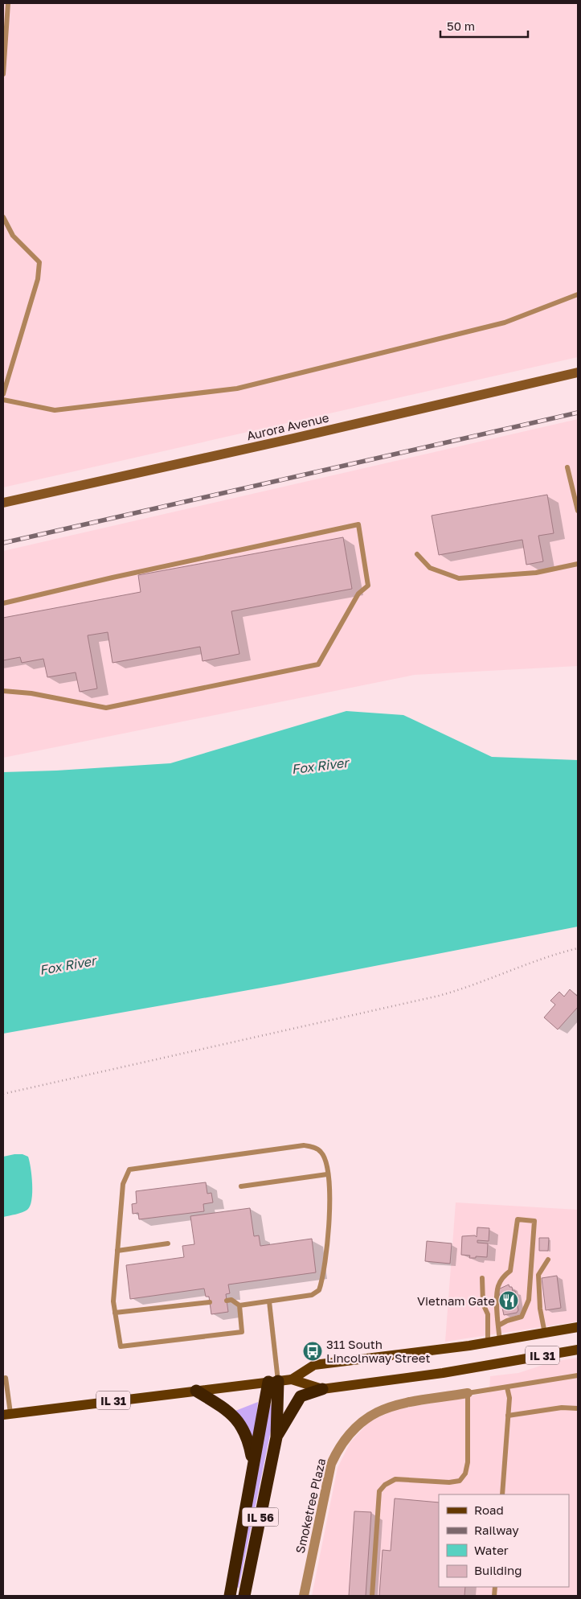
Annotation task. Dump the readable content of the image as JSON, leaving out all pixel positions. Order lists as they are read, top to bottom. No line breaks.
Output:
{"streets":{"highway":["IL 56"],"main road":["Aurora Avenue","IL 31"],"street":["Smoketree Plaza"]},"crossings":[["IL 31","IL 56"]],"water":["Fox River"],"places":{"restaurant":["Vietnam Gate"],"bus stop":["311 South Lincolnway Street"]},"legend":["Road","Railway","Water","Building"],"scale_bar":"50 m"}
